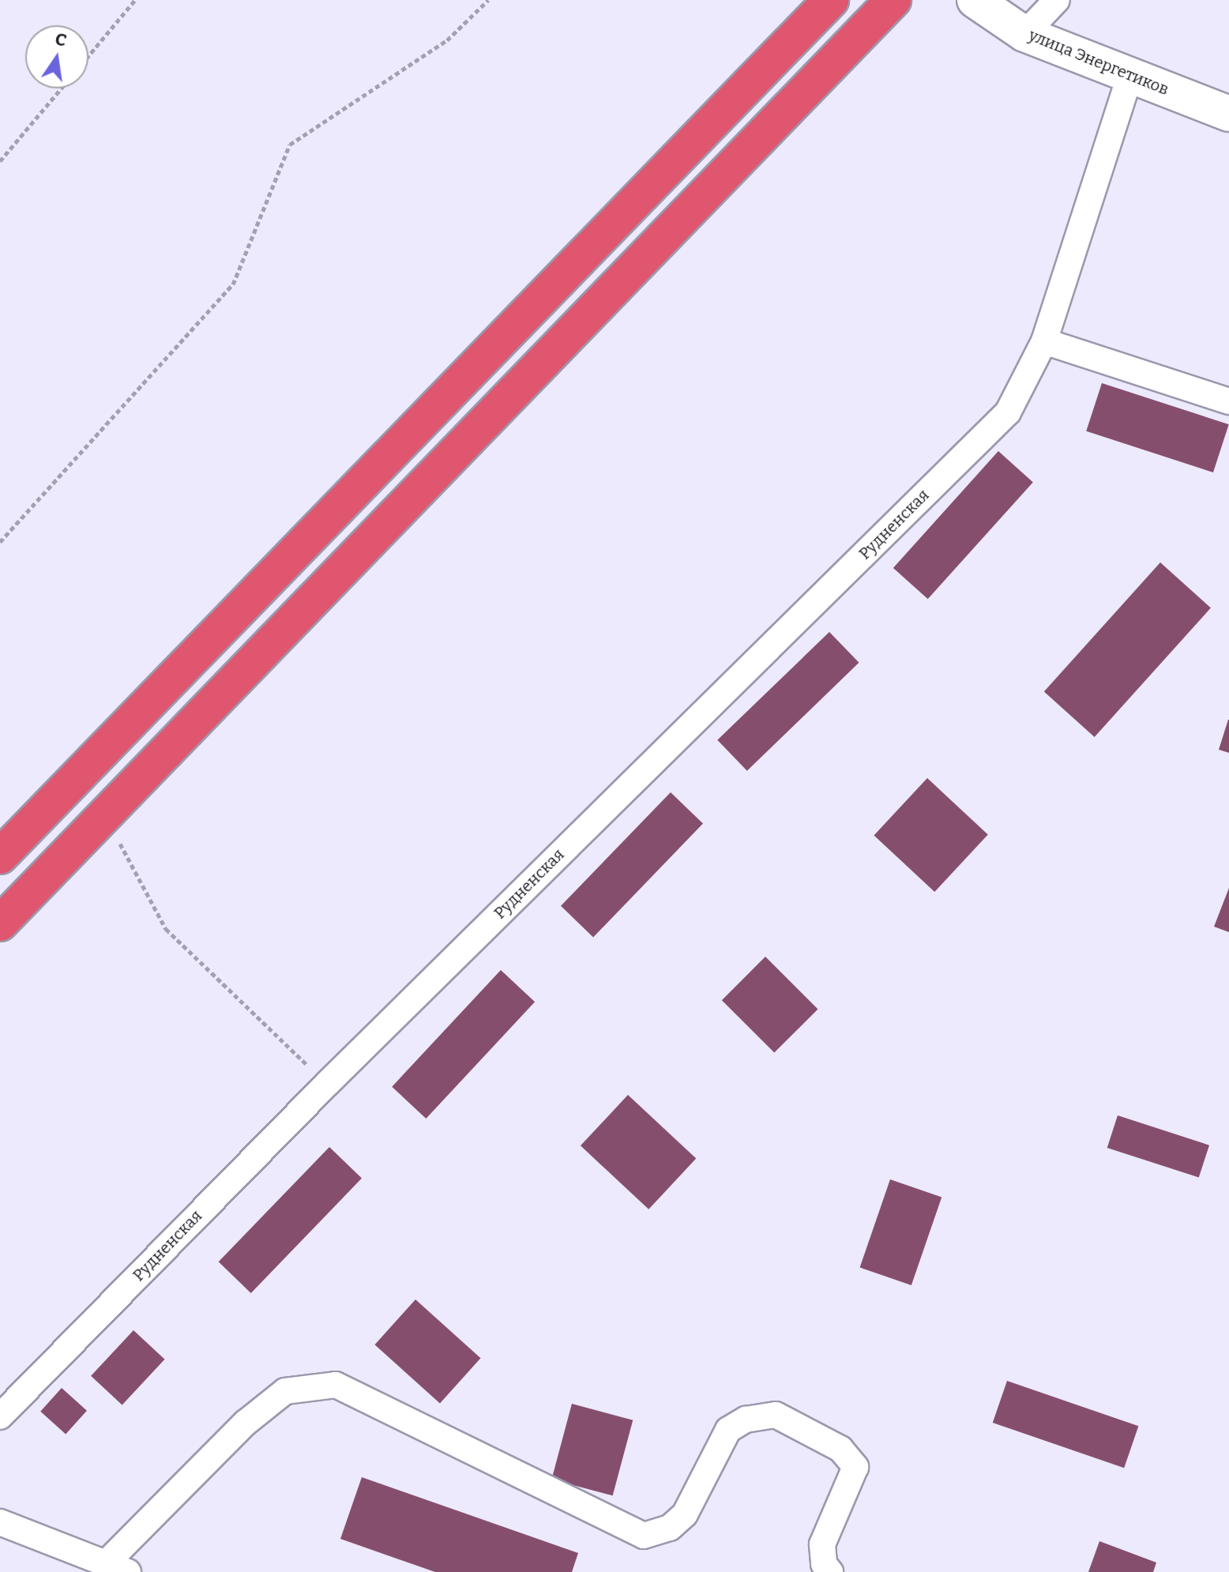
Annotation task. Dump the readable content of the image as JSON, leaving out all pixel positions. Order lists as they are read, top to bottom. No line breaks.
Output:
{"streets":{"street":["улица Энергетиков","Рудненская"]},"crossings":[["улица Энергетиков","Рудненская"]],"north":"top"}
